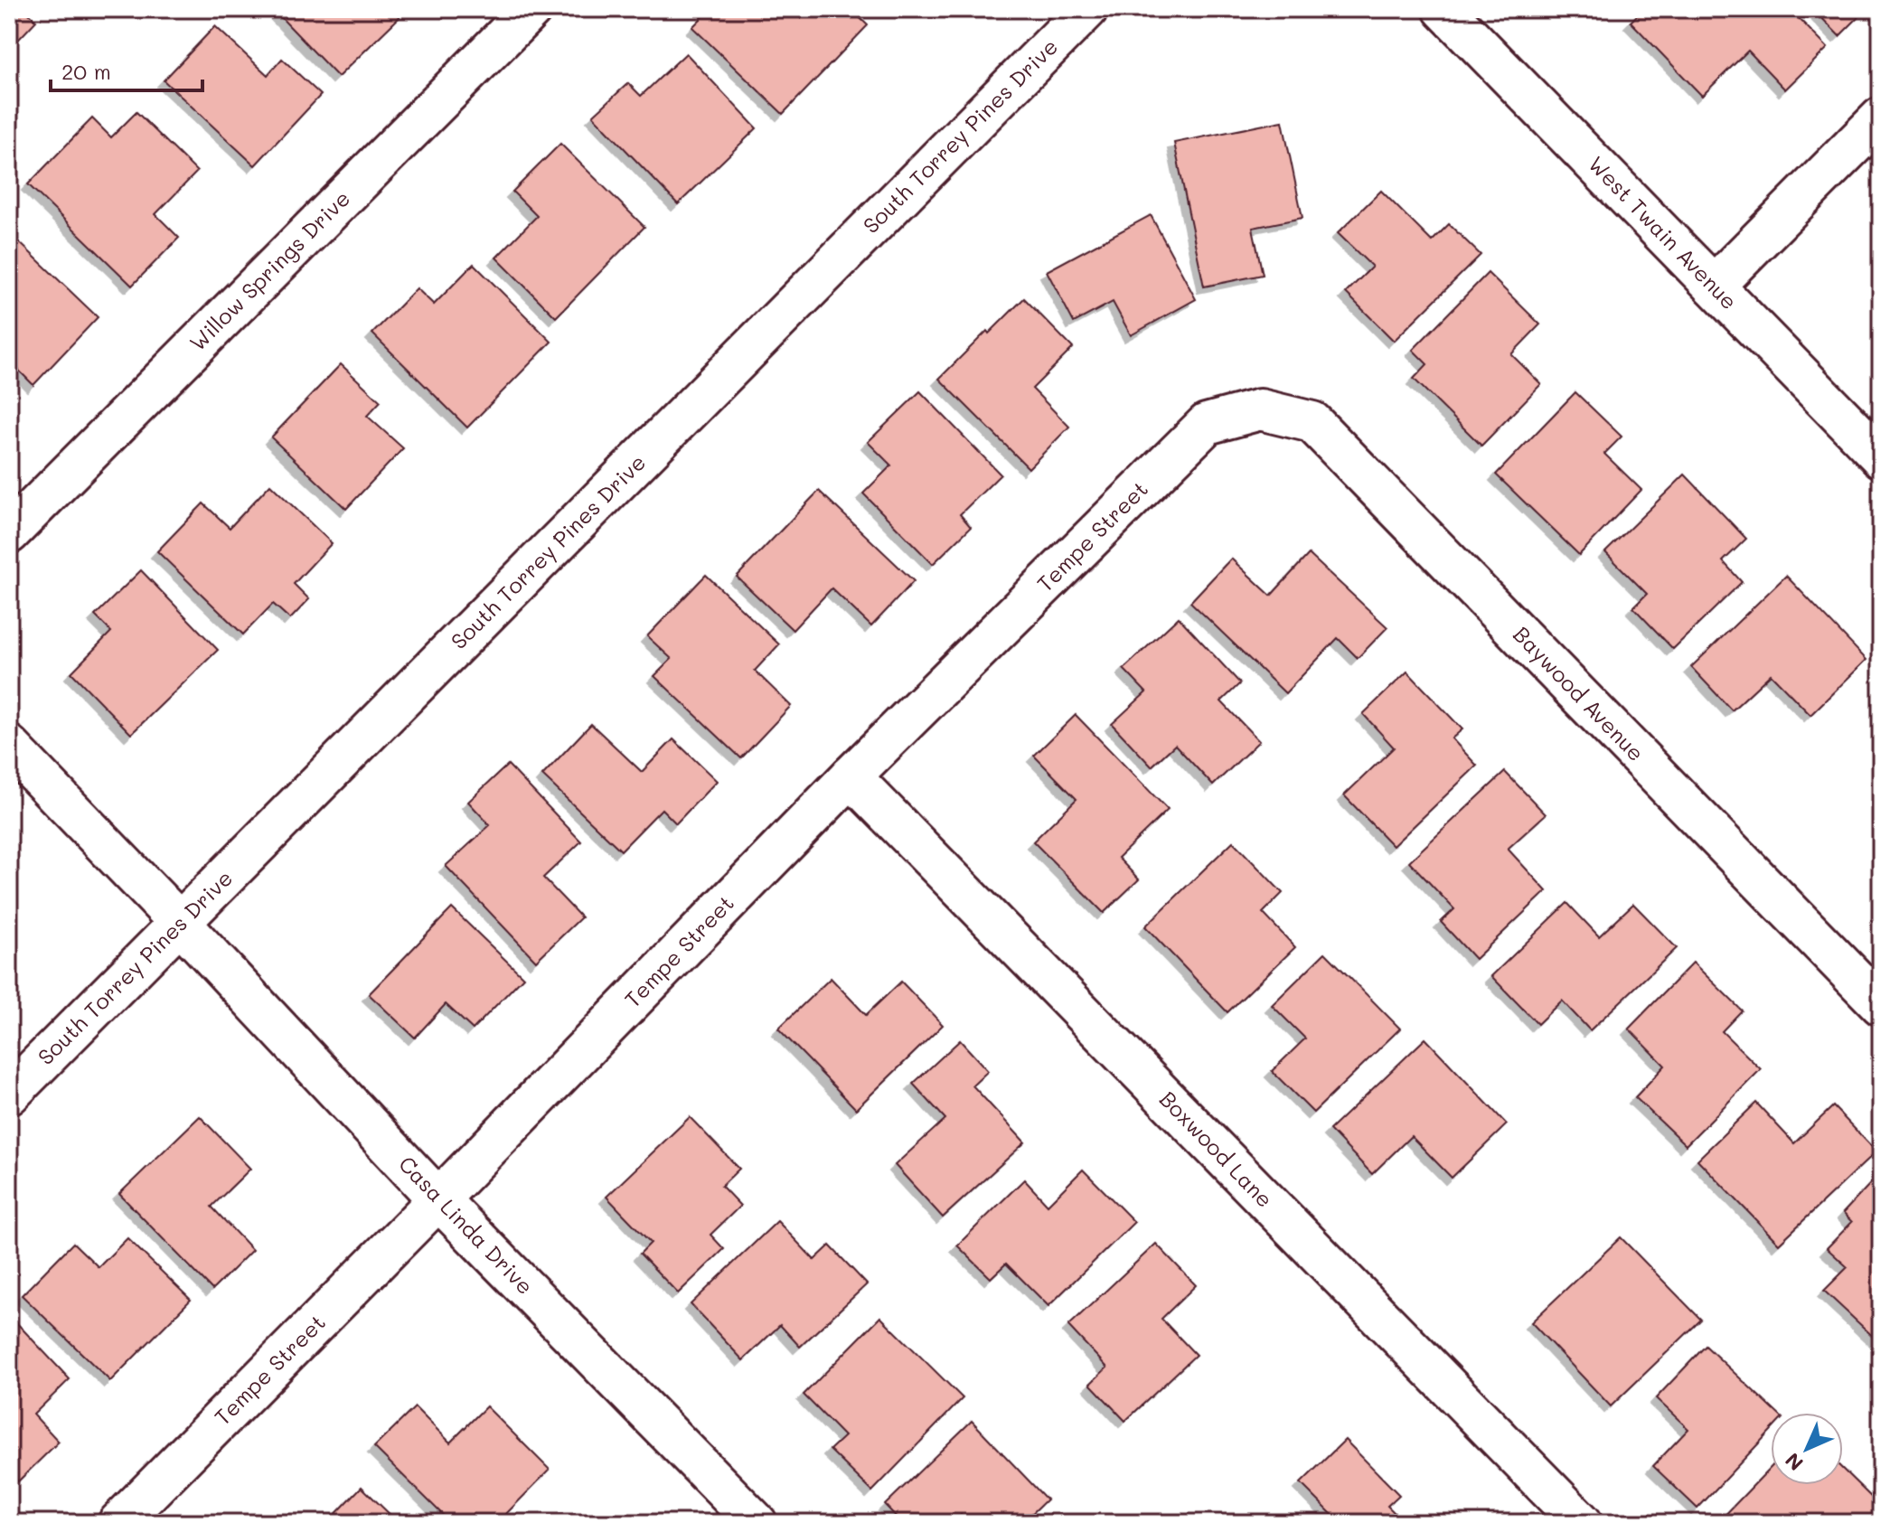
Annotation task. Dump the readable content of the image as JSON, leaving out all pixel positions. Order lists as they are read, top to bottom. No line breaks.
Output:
{"streets":{"street":["South Torrey Pines Drive","West Twain Avenue","Willow Springs Drive","Tempe Street","Baywood Avenue","Boxwood Lane","Casa Linda Drive"]},"crossings":[["South Torrey Pines Drive","Casa Linda Drive"],["Tempe Street","Baywood Avenue"],["Tempe Street","Boxwood Lane"],["Tempe Street","Casa Linda Drive"]],"scale_bar":"20 m","north":"bottom left"}
